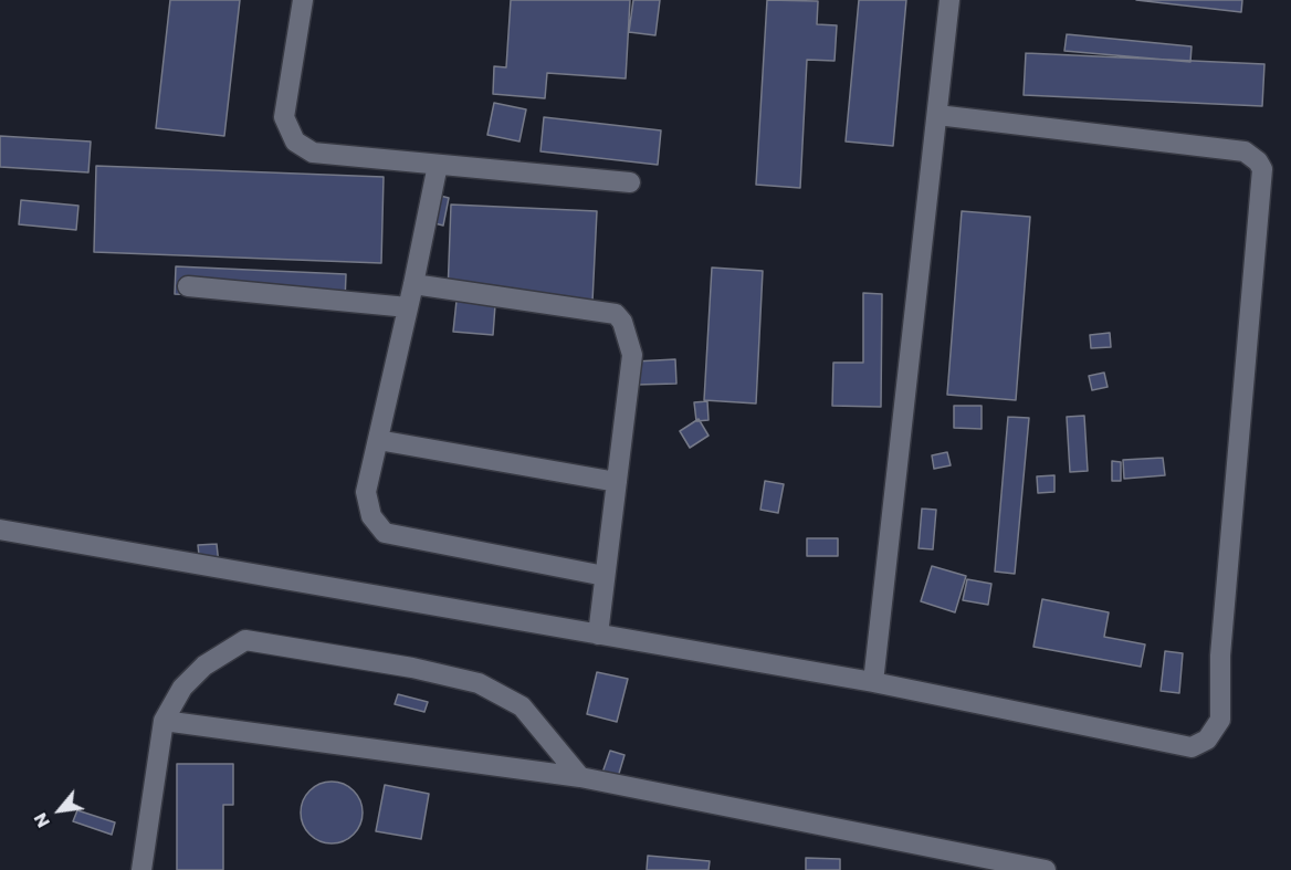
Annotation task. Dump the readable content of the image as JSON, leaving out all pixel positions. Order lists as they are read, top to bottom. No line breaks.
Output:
{"north":"bottom left"}
